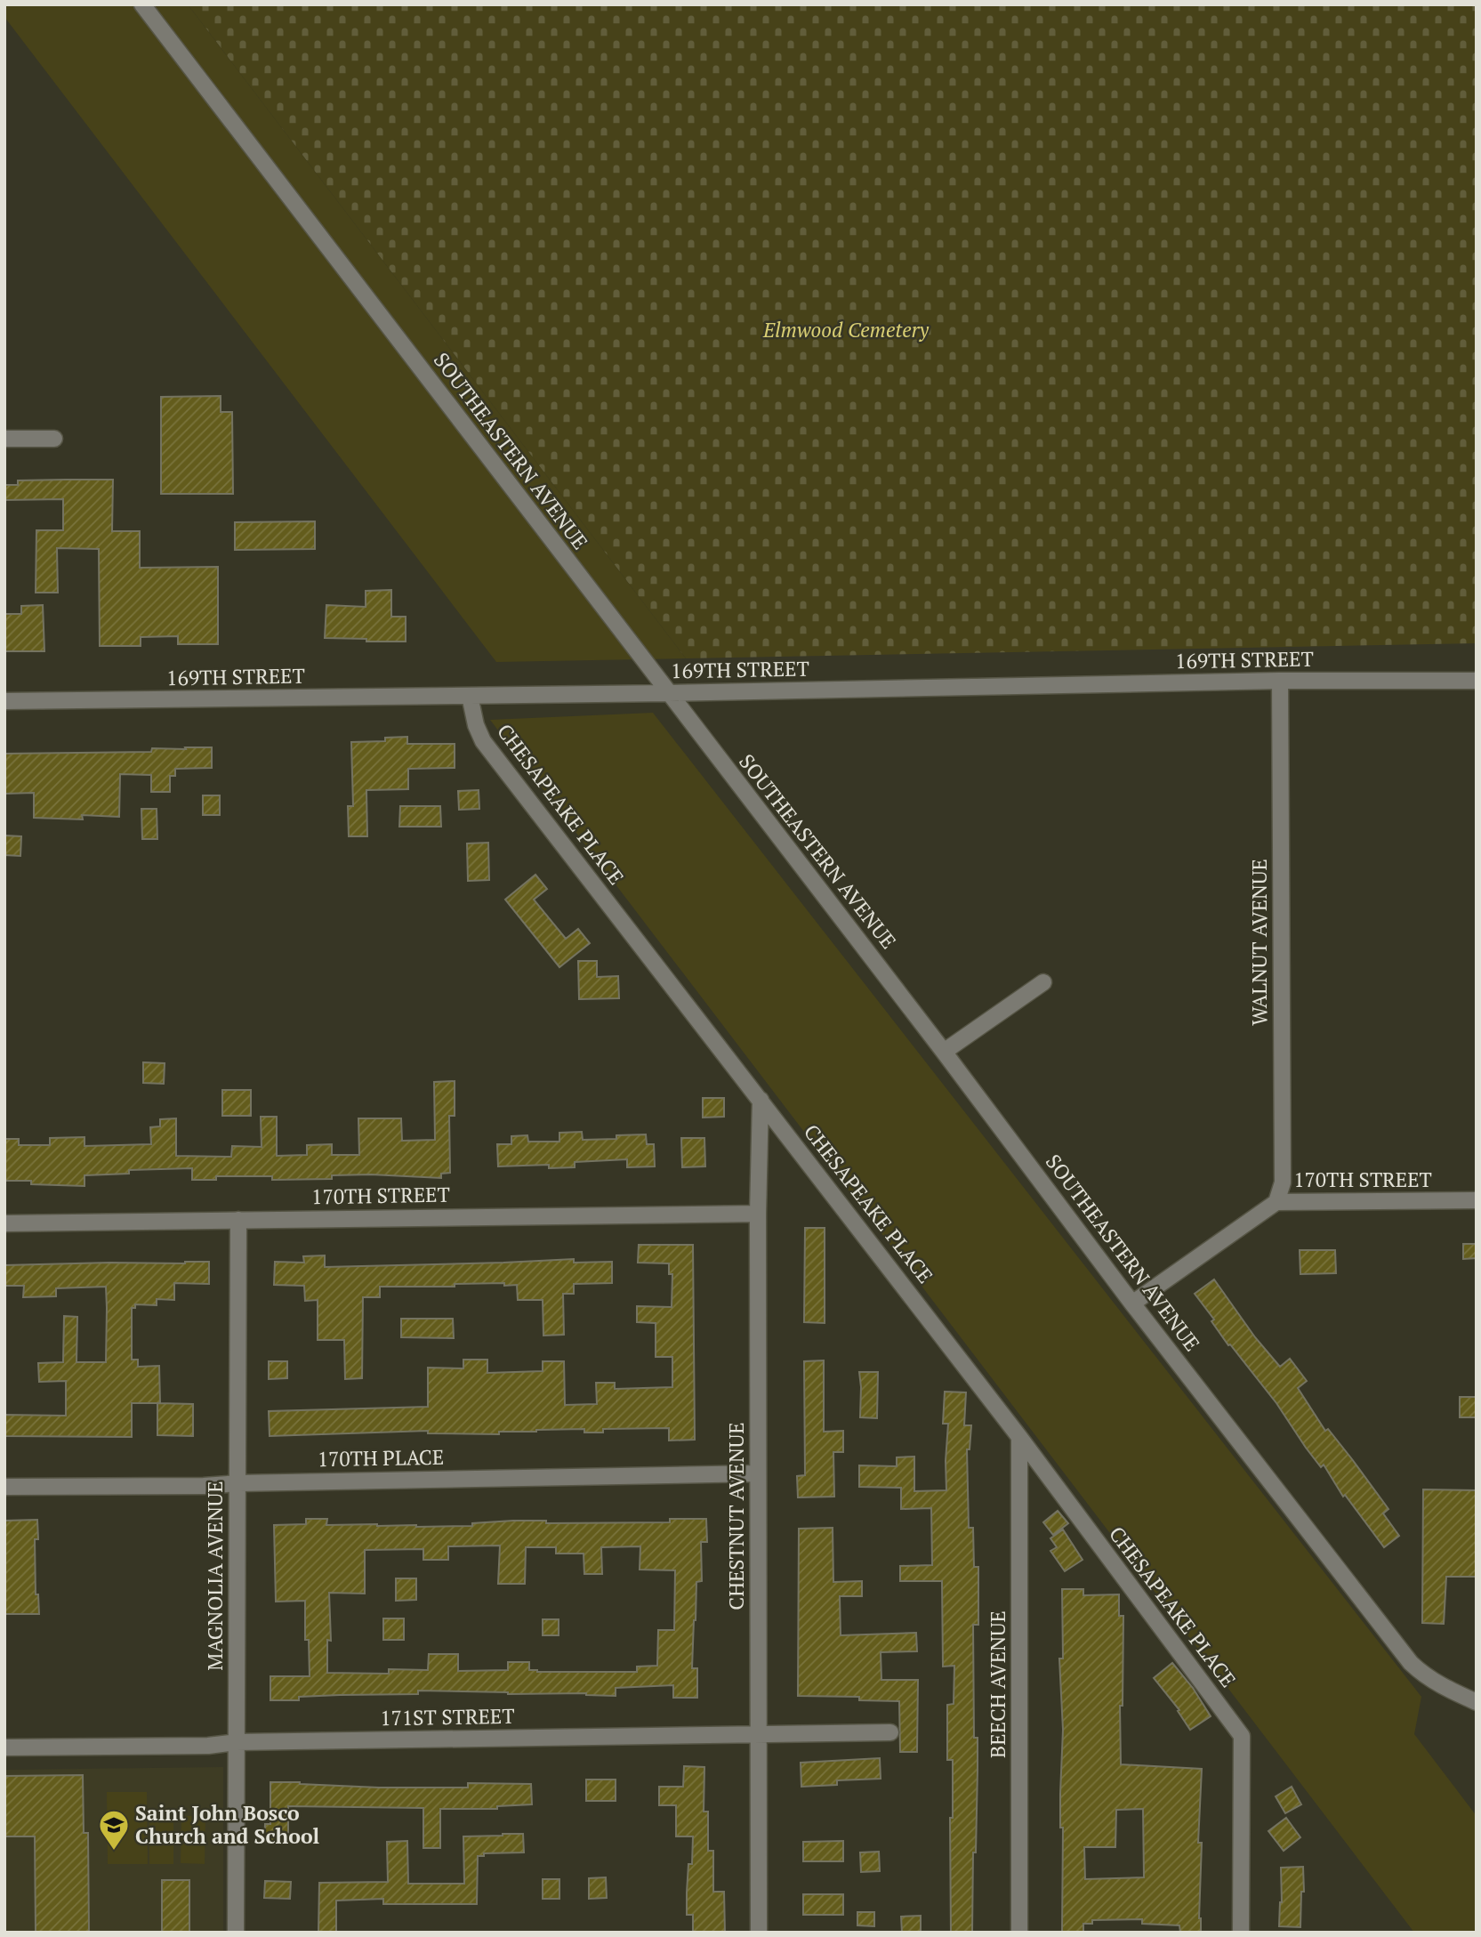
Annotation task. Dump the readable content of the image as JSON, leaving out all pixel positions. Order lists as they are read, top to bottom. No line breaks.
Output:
{"streets":{"street":["SOUTHEASTERN AVENUE","169TH STREET","CHESAPEAKE PLACE","WALNUT AVENUE","170TH STREET","170TH PLACE","CHESTNUT AVENUE","MAGNOLIA AVENUE","BEECH AVENUE","171ST STREET"]},"crossings":[["SOUTHEASTERN AVENUE","169TH STREET"],["SOUTHEASTERN AVENUE","170TH STREET"],["169TH STREET","CHESAPEAKE PLACE"],["169TH STREET","WALNUT AVENUE"],["CHESAPEAKE PLACE","CHESTNUT AVENUE"],["CHESAPEAKE PLACE","BEECH AVENUE"],["WALNUT AVENUE","170TH STREET"],["170TH STREET","CHESTNUT AVENUE"],["170TH STREET","MAGNOLIA AVENUE"],["170TH PLACE","CHESTNUT AVENUE"],["170TH PLACE","MAGNOLIA AVENUE"],["CHESTNUT AVENUE","171ST STREET"],["MAGNOLIA AVENUE","171ST STREET"]],"parks":["Elmwood Cemetery"],"places":{"school or university":["Saint John Bosco Church and School"]}}
